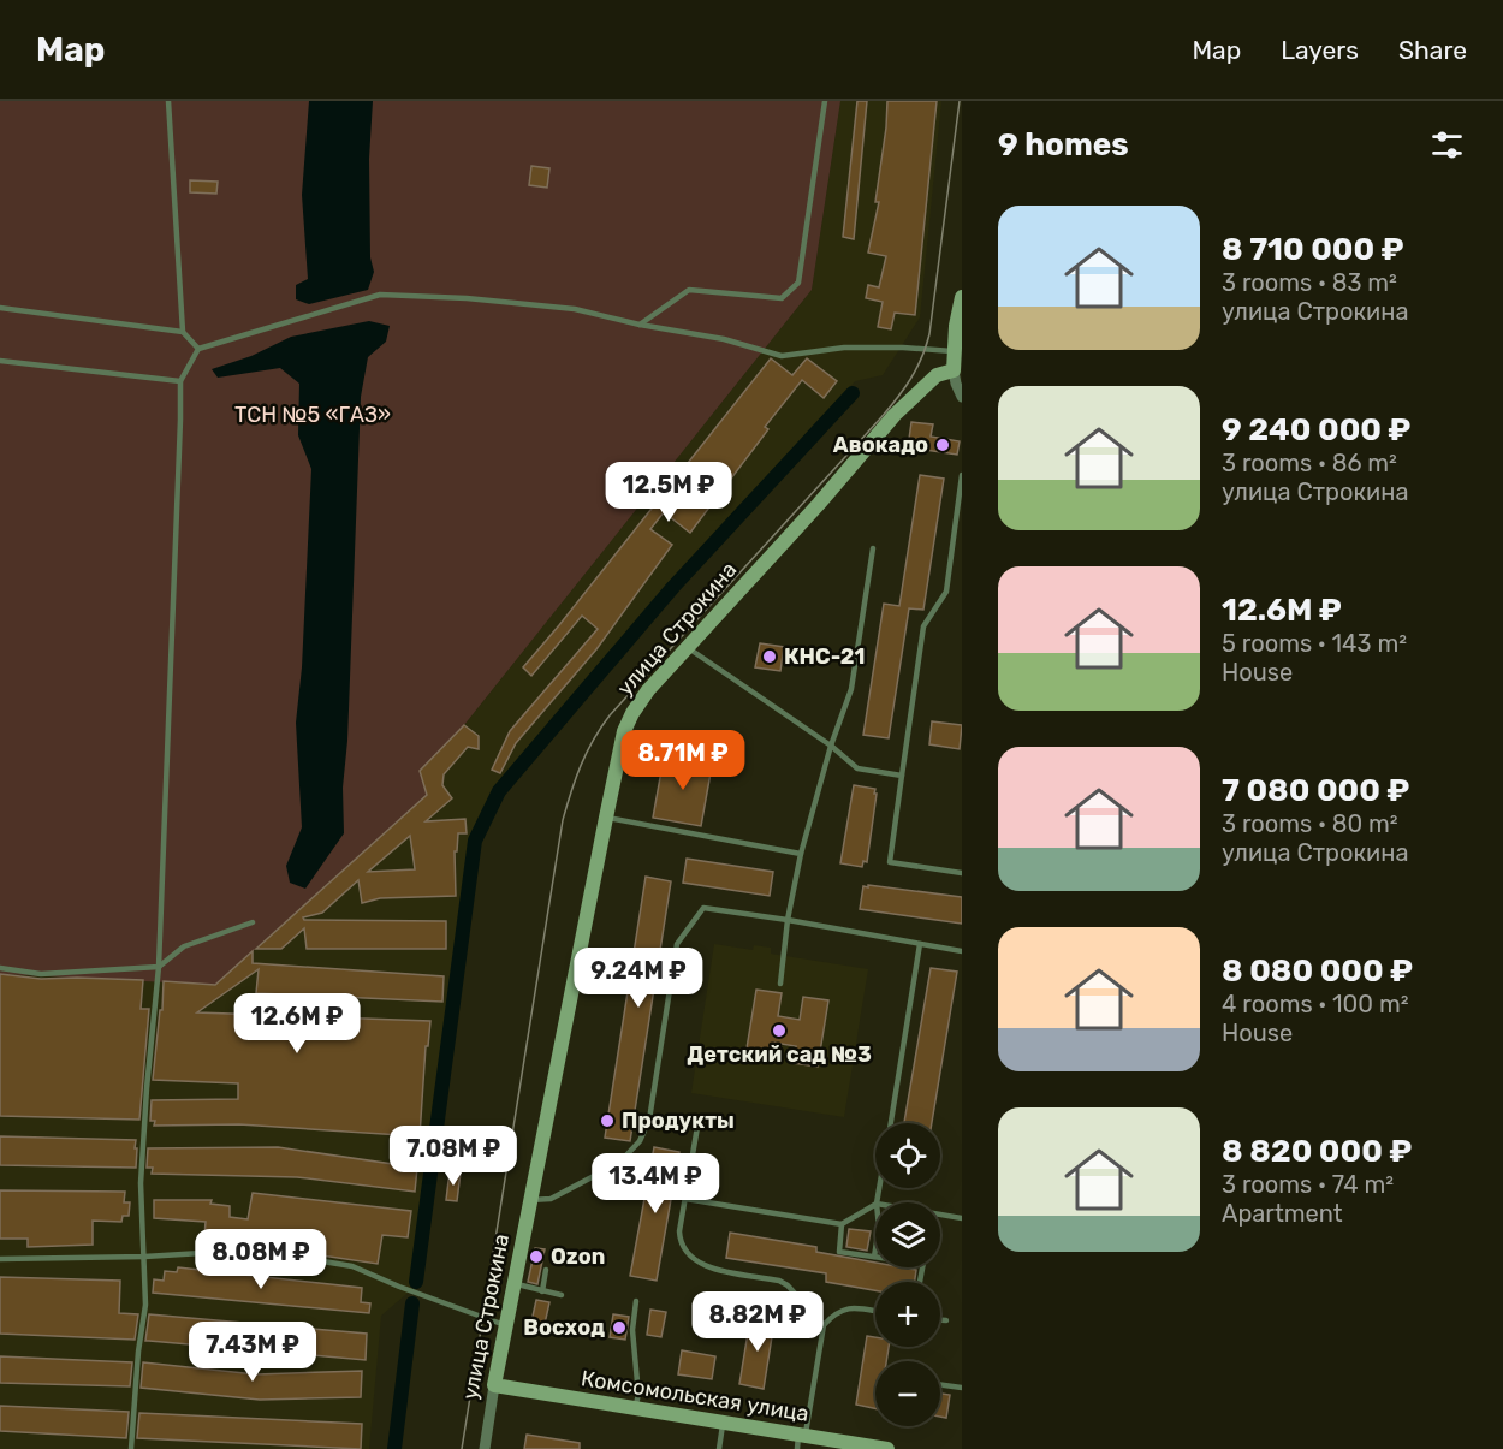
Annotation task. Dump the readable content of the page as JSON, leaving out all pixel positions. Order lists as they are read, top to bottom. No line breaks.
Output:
{"streets":{"street":["улица Строкина","Комсомольская улица"]},"crossings":[["улица Строкина","Комсомольская улица"]],"parks":["ТСН №5 «ГАЗ»"],"places":["Авокадо","КНС-21","Детский сад №3","Продукты","Ozon","Восход"],"page":{"header":"Map","nav":["Map","Layers","Share"],"heading":"9 homes","list":[{"name":"8 710 000 ₽","note":"3 rooms · 83 m² · улица Строкина"},{"name":"9 240 000 ₽","note":"3 rooms · 86 m² · улица Строкина"},{"name":"12.6M ₽","note":"5 rooms · 143 m² · House"},{"name":"7 080 000 ₽","note":"3 rooms · 80 m² · улица Строкина"},{"name":"8 080 000 ₽","note":"4 rooms · 100 m² · House"},{"name":"8 820 000 ₽","note":"3 rooms · 74 m² · Apartment"}],"price":["12.5M ₽","8.71M ₽","9.24M ₽","12.6M ₽","7.08M ₽","13.4M ₽","8.08M ₽","8.82M ₽","7.43M ₽"],"map_buttons":["+","−"]}}
